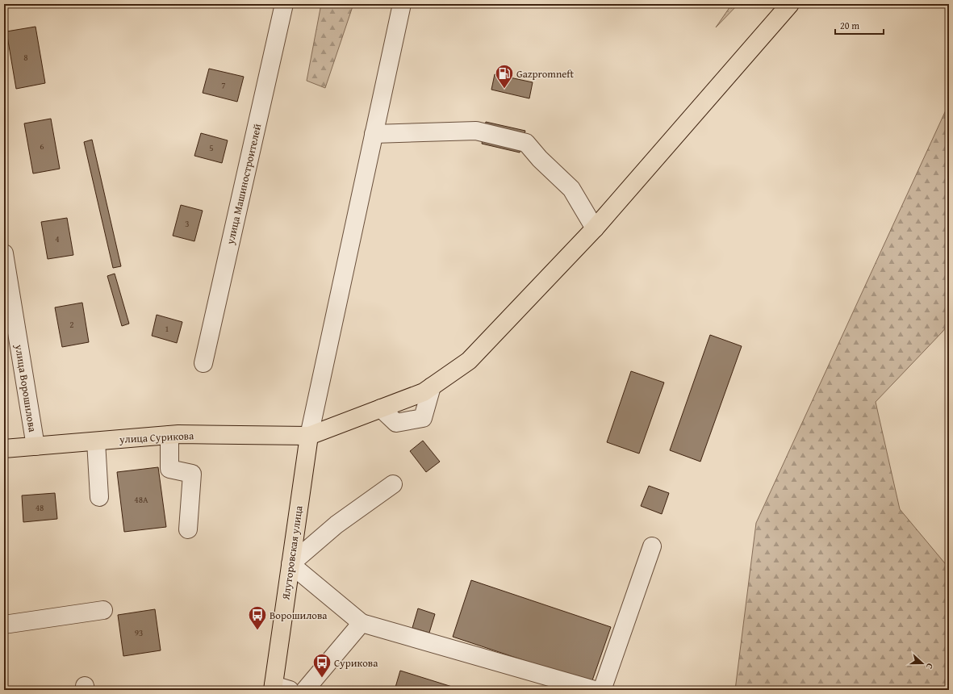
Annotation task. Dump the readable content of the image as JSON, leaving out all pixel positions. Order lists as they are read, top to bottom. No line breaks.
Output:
{"streets":{"main road":["улица Сурикова","Ялуторовская улица"],"street":["улица Машиностроителей","улица Ворошилова"]},"crossings":[["улица Ворошилова","улица Сурикова"],["улица Сурикова","Ялуторовская улица"]],"places":{"fuel station":["Gazpromneft"],"bus stop":["Ворошилова","Сурикова"]},"house_numbers":["8","7","6","5","3","4","2","1","48А","48","93"],"scale_bar":"20 m","north":"right"}
